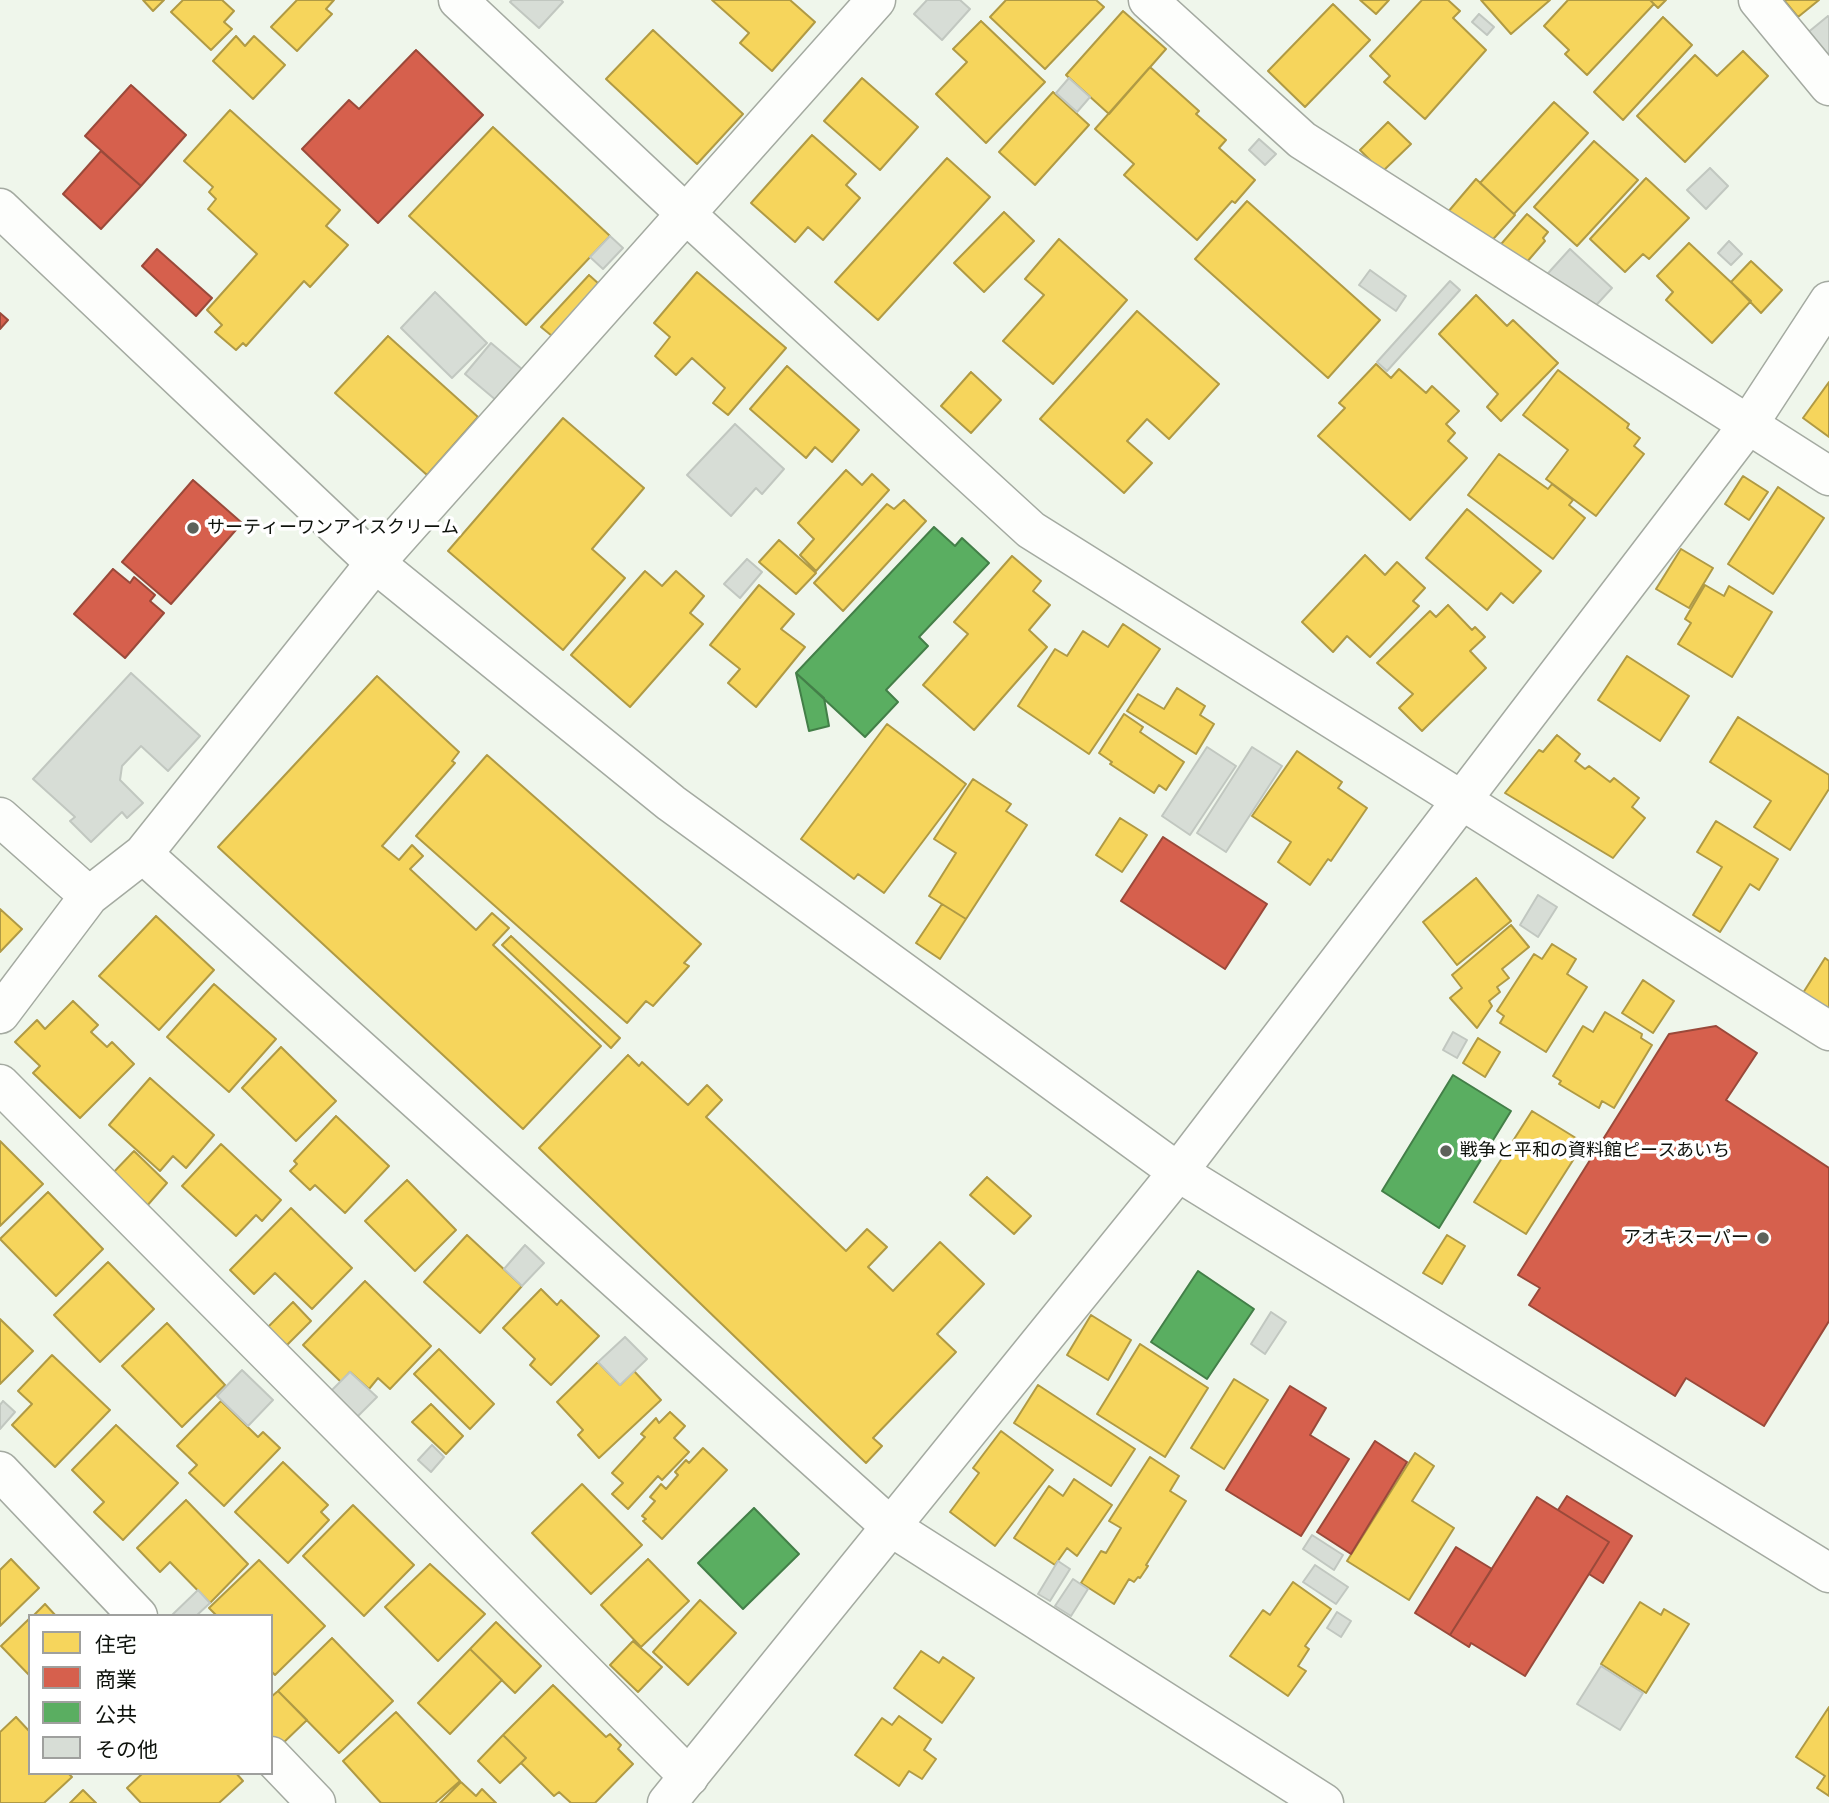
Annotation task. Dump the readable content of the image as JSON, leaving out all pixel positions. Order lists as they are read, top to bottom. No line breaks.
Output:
{"places":["サーティーワンアイスクリーム","戦争と平和の資料館ピースあいち","アオキスーパー"],"legend":["住宅","商業","公共","その他"]}
